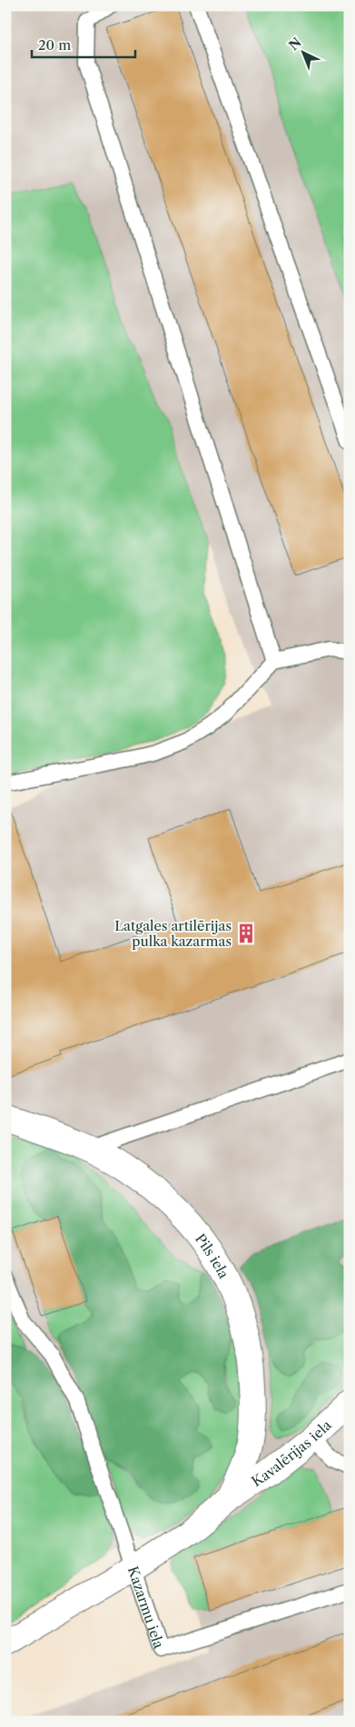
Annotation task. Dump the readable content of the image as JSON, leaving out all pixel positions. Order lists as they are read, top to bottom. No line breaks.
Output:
{"streets":{"street":["Pils iela","Kavalērijas iela","Kazarmu iela"]},"crossings":[["Pils iela","Kavalērijas iela"],["Kavalērijas iela","Kazarmu iela"]],"places":{"building":["Latgales artilērijas pulka kazarmas"]},"scale_bar":"20 m","north":"top left"}
